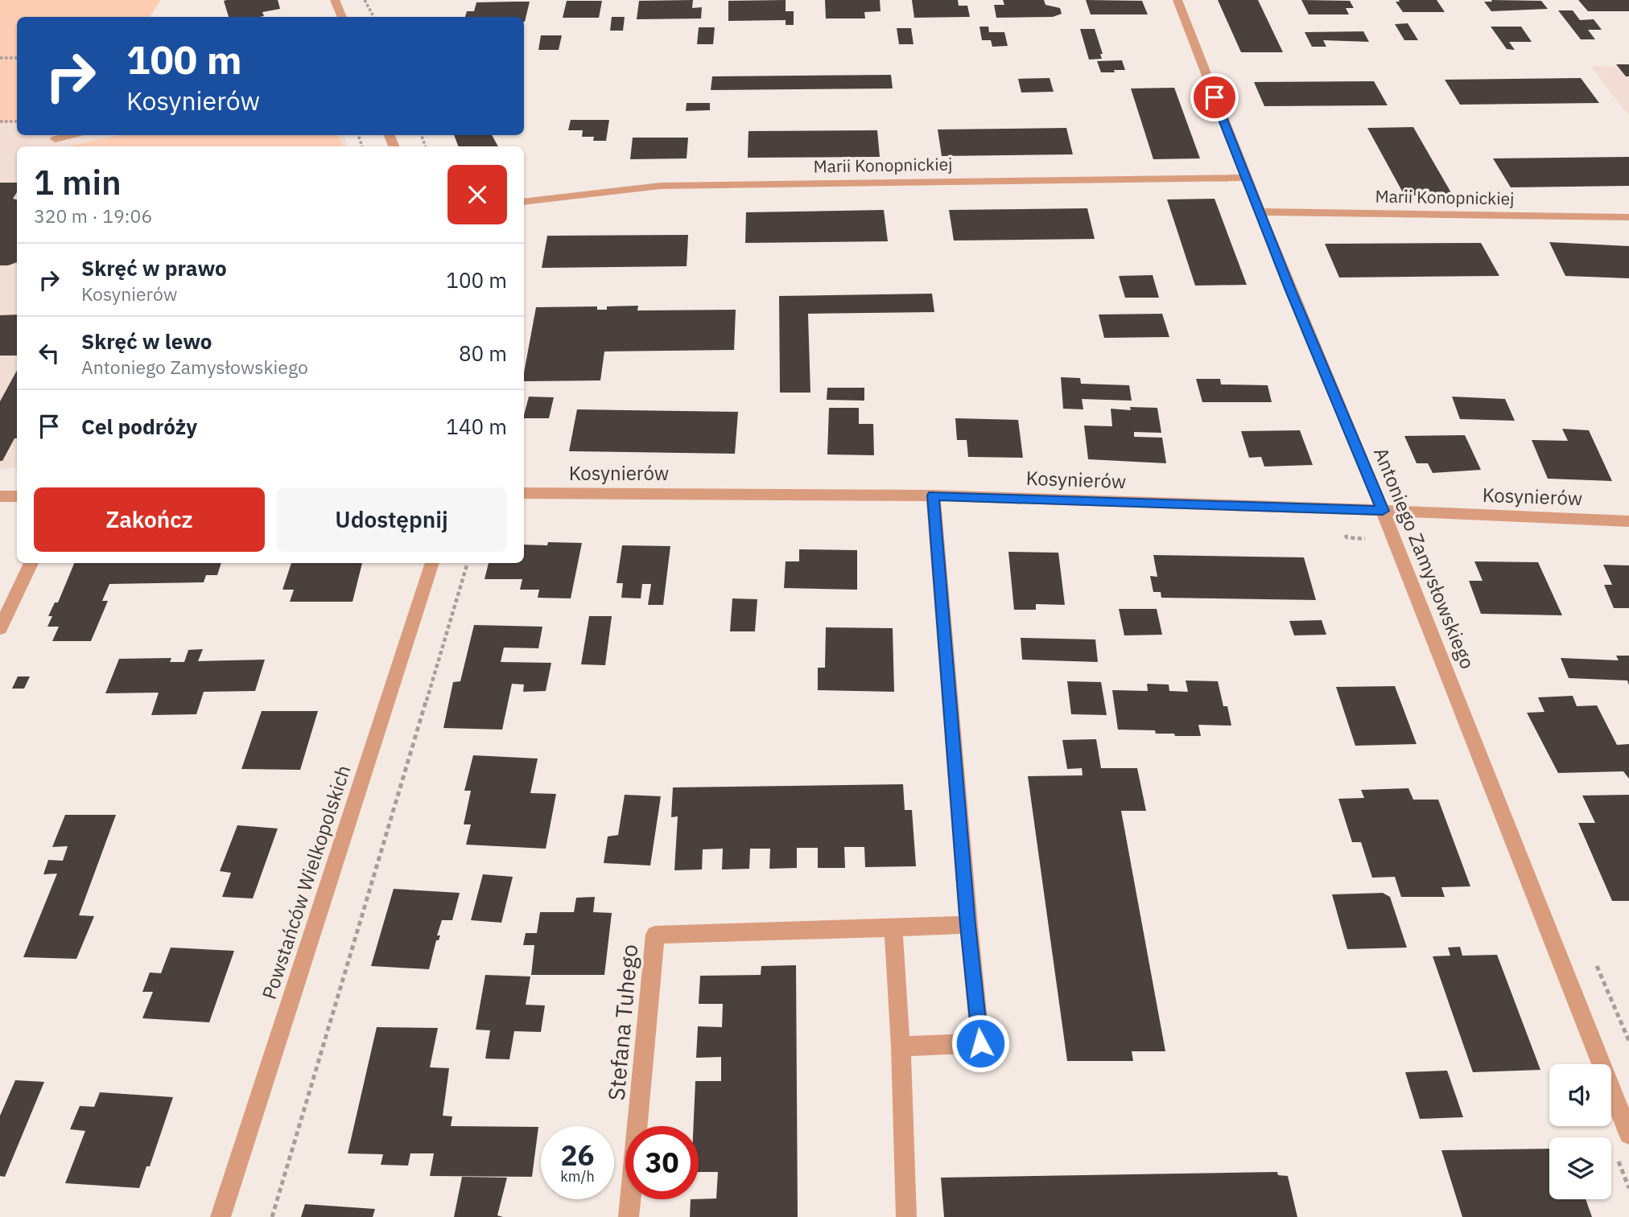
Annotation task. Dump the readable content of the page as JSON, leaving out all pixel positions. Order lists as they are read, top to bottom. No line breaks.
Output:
{"streets":{"street":["Marii Konopnickiej","Kosynierów","Antoniego Zamysłowskiego","Powstańców Wielkopolskich","Stefana Tuhego"]},"crossings":[["Marii Konopnickiej","Antoniego Zamysłowskiego"],["Kosynierów","Antoniego Zamysłowskiego"]],"page":{"turn":["100 m","Kosynierów"],"heading":["1 min","320 m · 19:06"],"list":[{"name":"Skręć w prawo","note":"Kosynierów","value":"100 m"},{"name":"Skręć w lewo","note":"Antoniego Zamysłowskiego","value":"80 m"},{"name":"Cel podróży","value":"140 m"}],"buttons":["Zakończ","Udostępnij"],"speed":"26 km/h","limit":"30"}}
